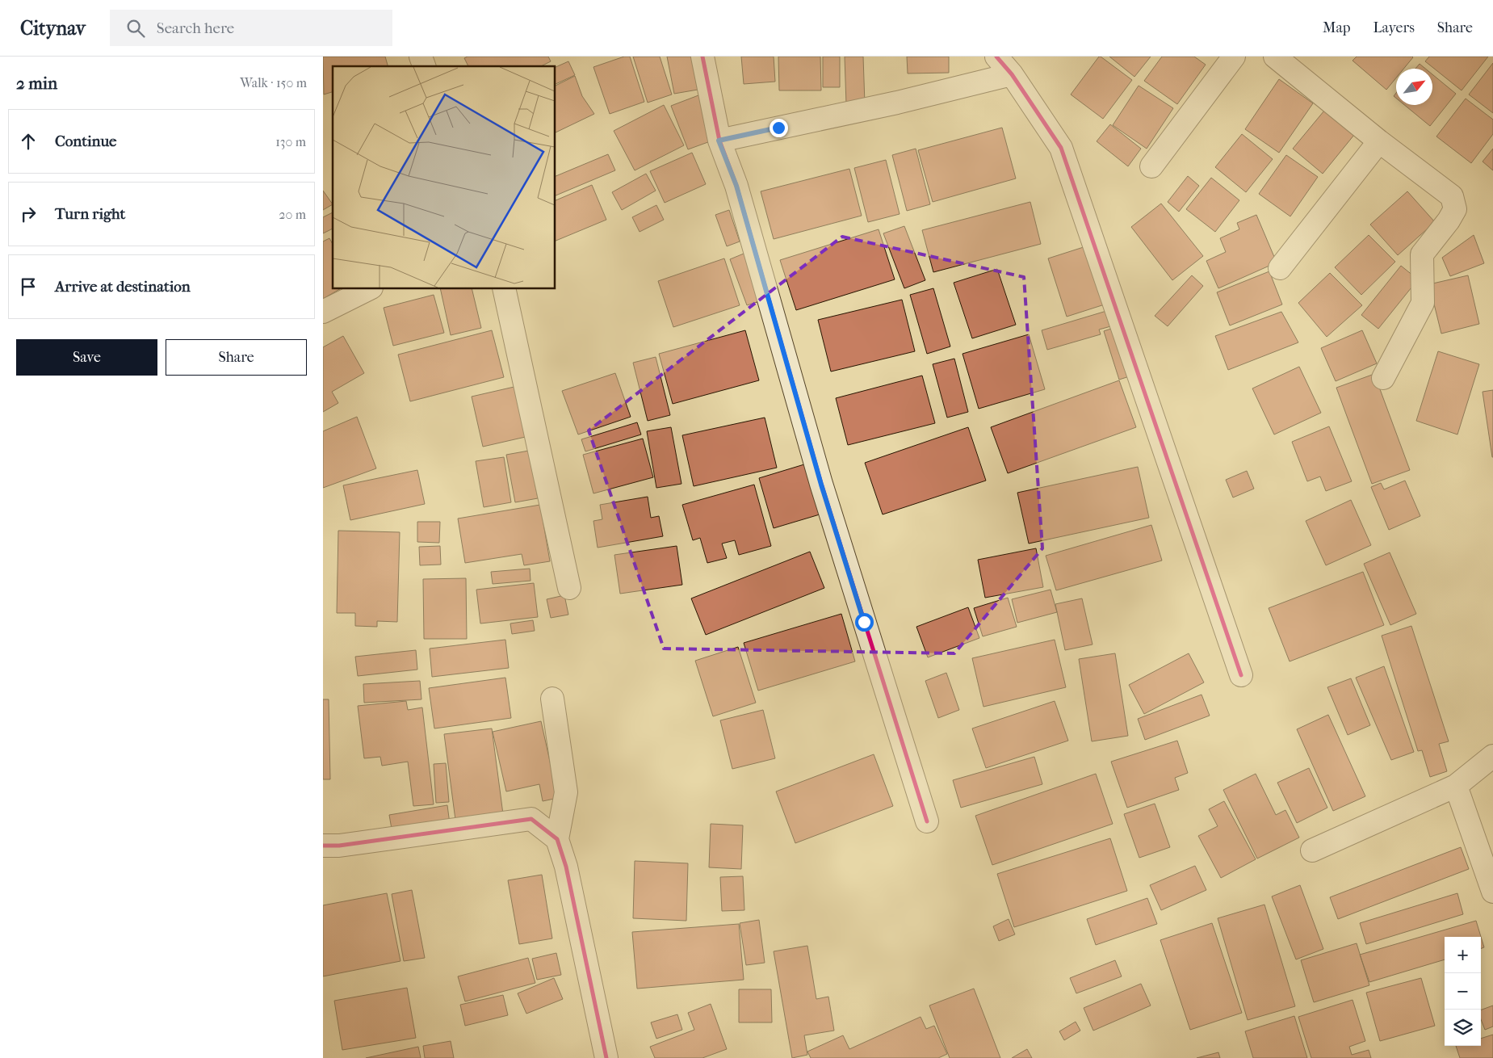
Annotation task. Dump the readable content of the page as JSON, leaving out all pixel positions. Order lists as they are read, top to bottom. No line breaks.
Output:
{"north":"top right","page":{"header":"Citynav","search":"Search here","nav":["Map","Layers","Share"],"heading":["2 min","Walk · 150 m"],"list":[["Continue","130 m"],["Turn right","20 m"],"Arrive at destination"],"buttons":["Save","Share"],"map_buttons":["+","−"]}}
